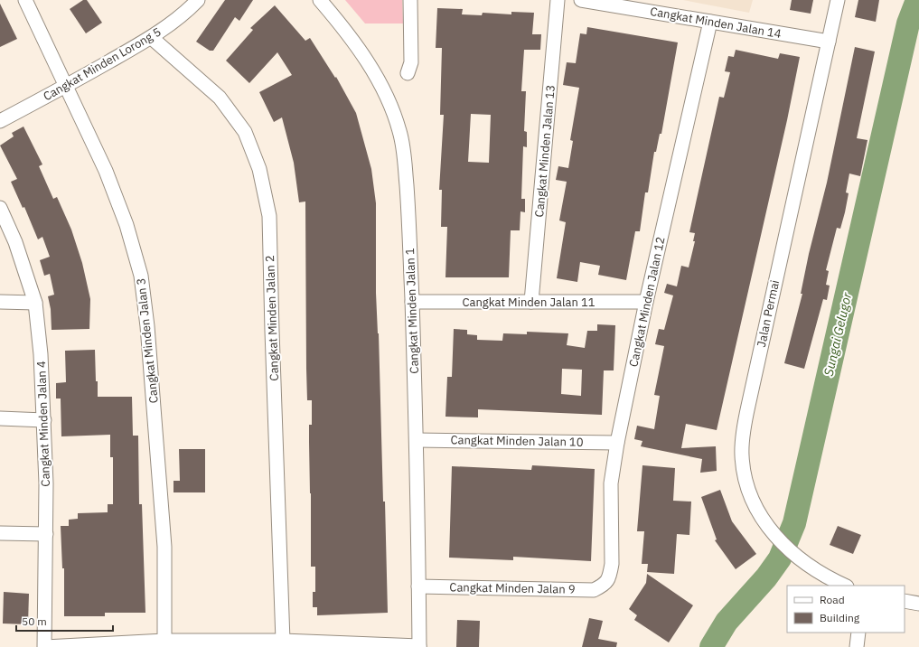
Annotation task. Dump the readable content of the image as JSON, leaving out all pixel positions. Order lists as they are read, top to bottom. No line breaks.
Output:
{"streets":{"street":["Cangkat Minden Jalan 14","Cangkat Minden Lorong 5","Cangkat Minden Jalan 13","Cangkat Minden Jalan 11","Cangkat Minden Jalan 12","Cangkat Minden Jalan 1","Jalan Permai","Cangkat Minden Jalan 2","Cangkat Minden Jalan 3","Cangkat Minden Jalan 4","Cangkat Minden Jalan 10","Cangkat Minden Jalan 9"]},"crossings":[["Cangkat Minden Jalan 14","Cangkat Minden Jalan 12"],["Cangkat Minden Jalan 14","Jalan Permai"],["Cangkat Minden Lorong 5","Cangkat Minden Jalan 2"],["Cangkat Minden Lorong 5","Cangkat Minden Jalan 3"],["Cangkat Minden Jalan 13","Cangkat Minden Jalan 11"],["Cangkat Minden Jalan 11","Cangkat Minden Jalan 12"],["Cangkat Minden Jalan 11","Cangkat Minden Jalan 1"],["Cangkat Minden Jalan 12","Cangkat Minden Jalan 10"],["Cangkat Minden Jalan 12","Cangkat Minden Jalan 9"],["Cangkat Minden Jalan 1","Cangkat Minden Jalan 10"],["Cangkat Minden Jalan 1","Cangkat Minden Jalan 9"]],"water":["Sungai Gelugor"],"legend":["Road","Building"],"scale_bar":"50 m"}
